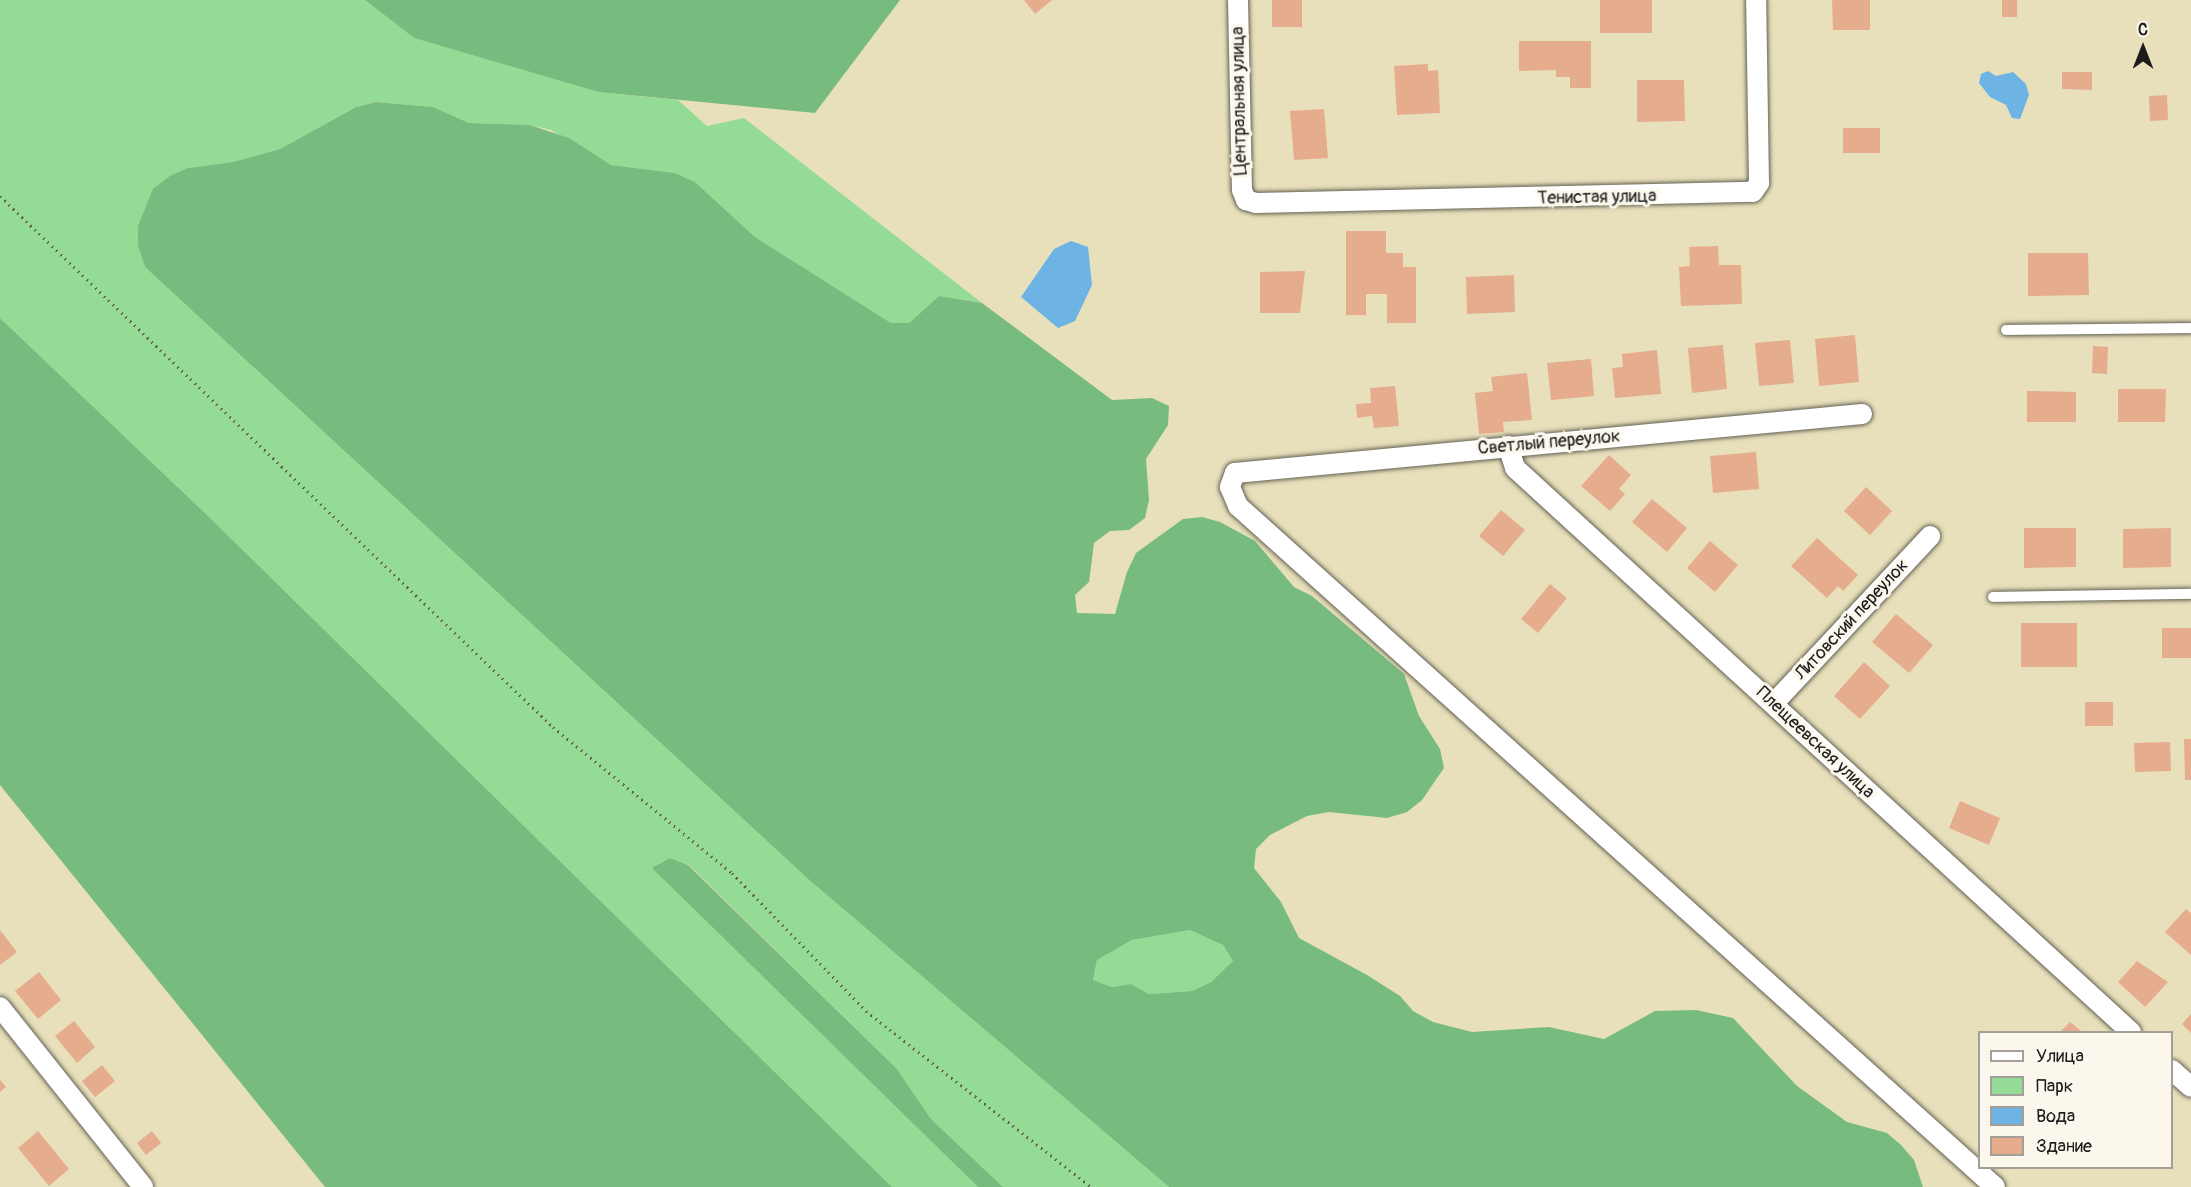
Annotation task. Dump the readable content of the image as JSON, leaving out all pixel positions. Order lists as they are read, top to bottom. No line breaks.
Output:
{"streets":{"street":["Центральная улица","Тенистая улица","Светлый переулок","Литовский переулок","Плещеевская улица"]},"crossings":[["Центральная улица","Тенистая улица"],["Светлый переулок","Плещеевская улица"],["Литовский переулок","Плещеевская улица"]],"legend":["Улица","Парк","Вода","Здание"],"north":"top"}
